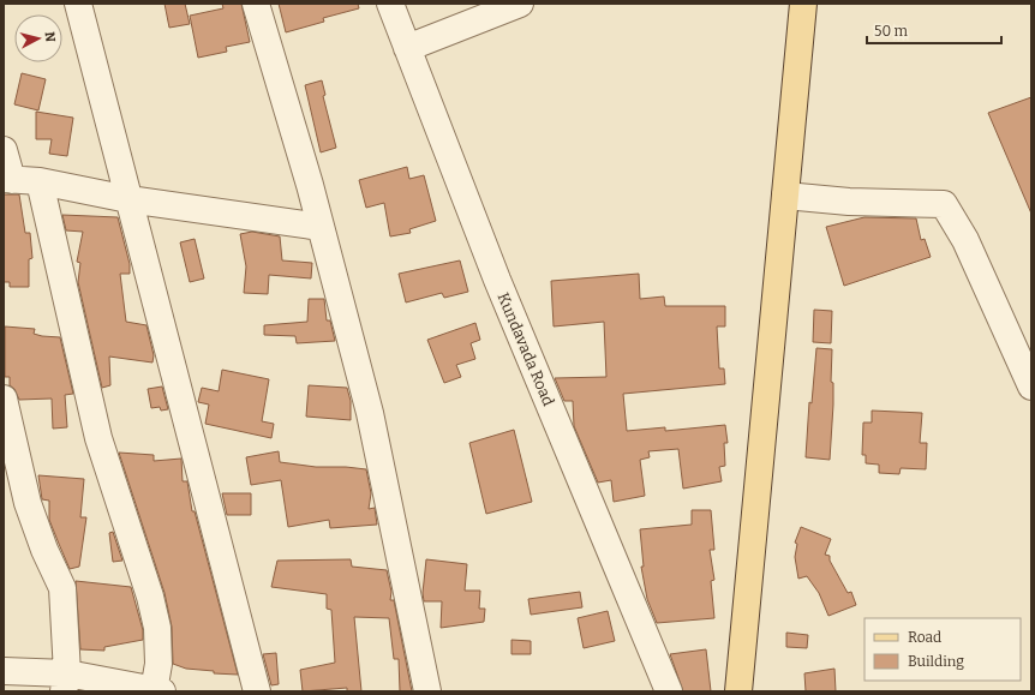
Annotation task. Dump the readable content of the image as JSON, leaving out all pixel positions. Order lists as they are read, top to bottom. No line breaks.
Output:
{"streets":{"street":["Kundavada Road"]},"legend":["Road","Building"],"scale_bar":"50 m","north":"right"}
